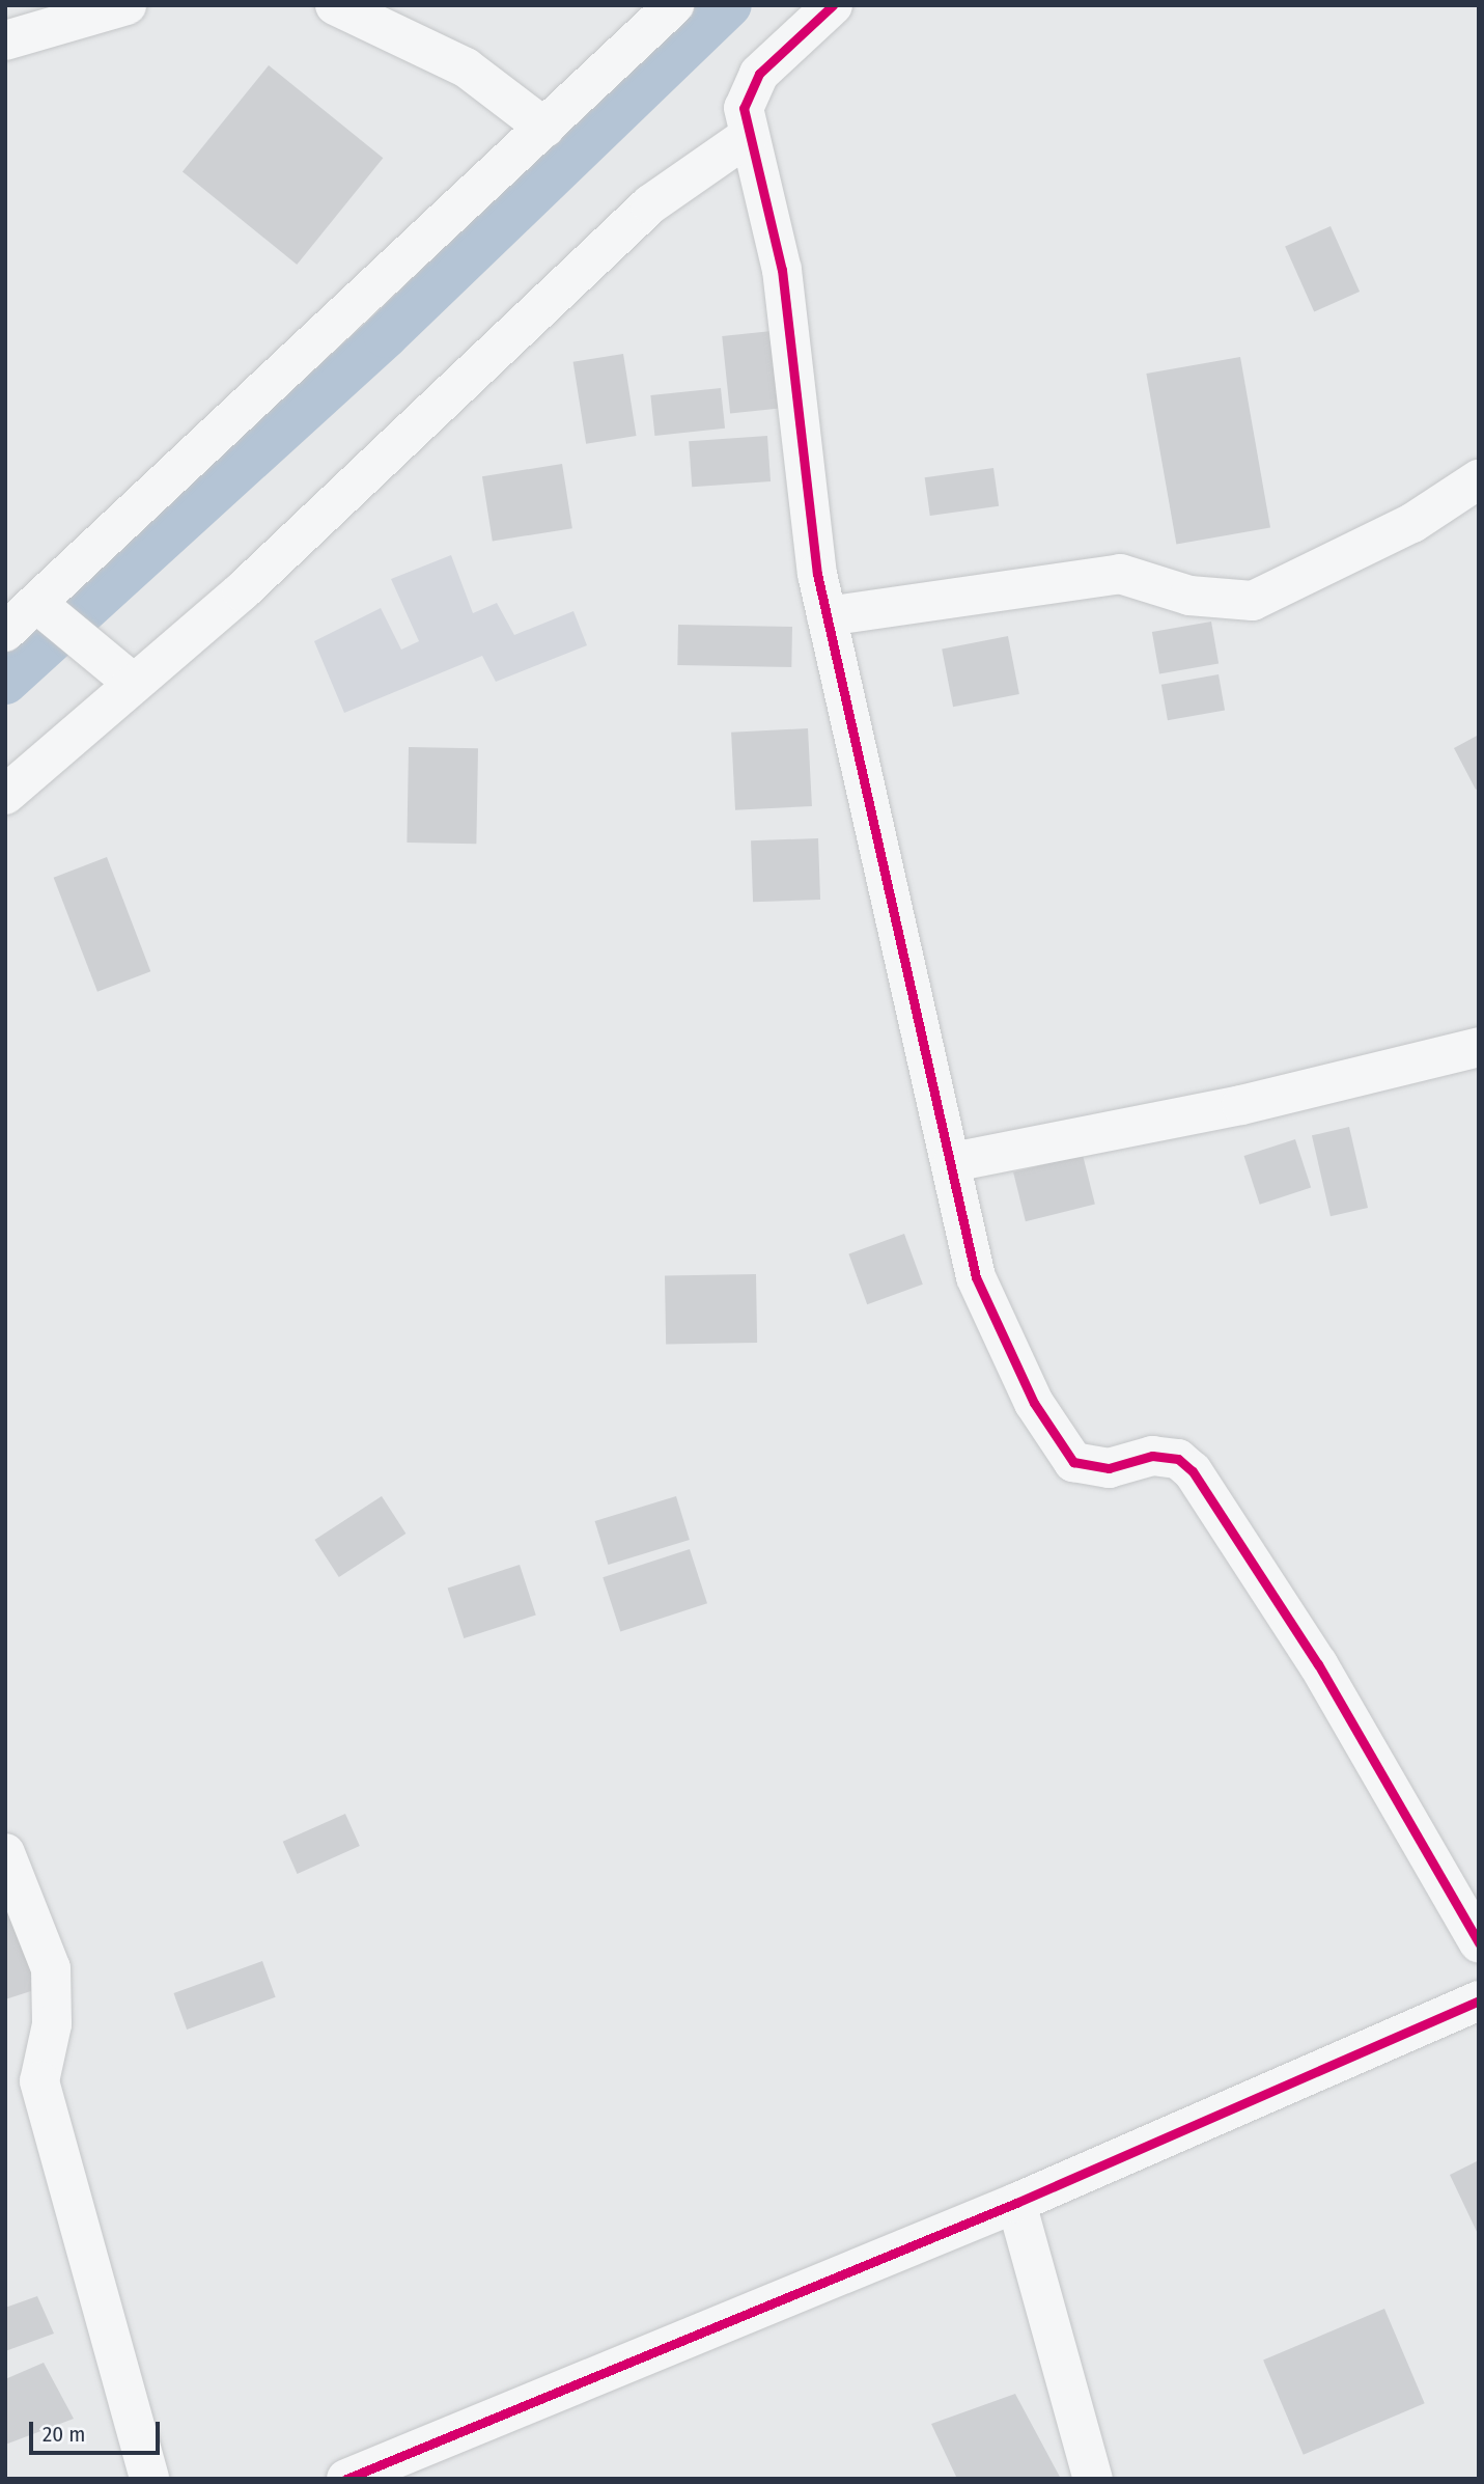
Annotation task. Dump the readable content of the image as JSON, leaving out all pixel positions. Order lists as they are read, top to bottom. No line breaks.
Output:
{"scale_bar":"20 m"}
